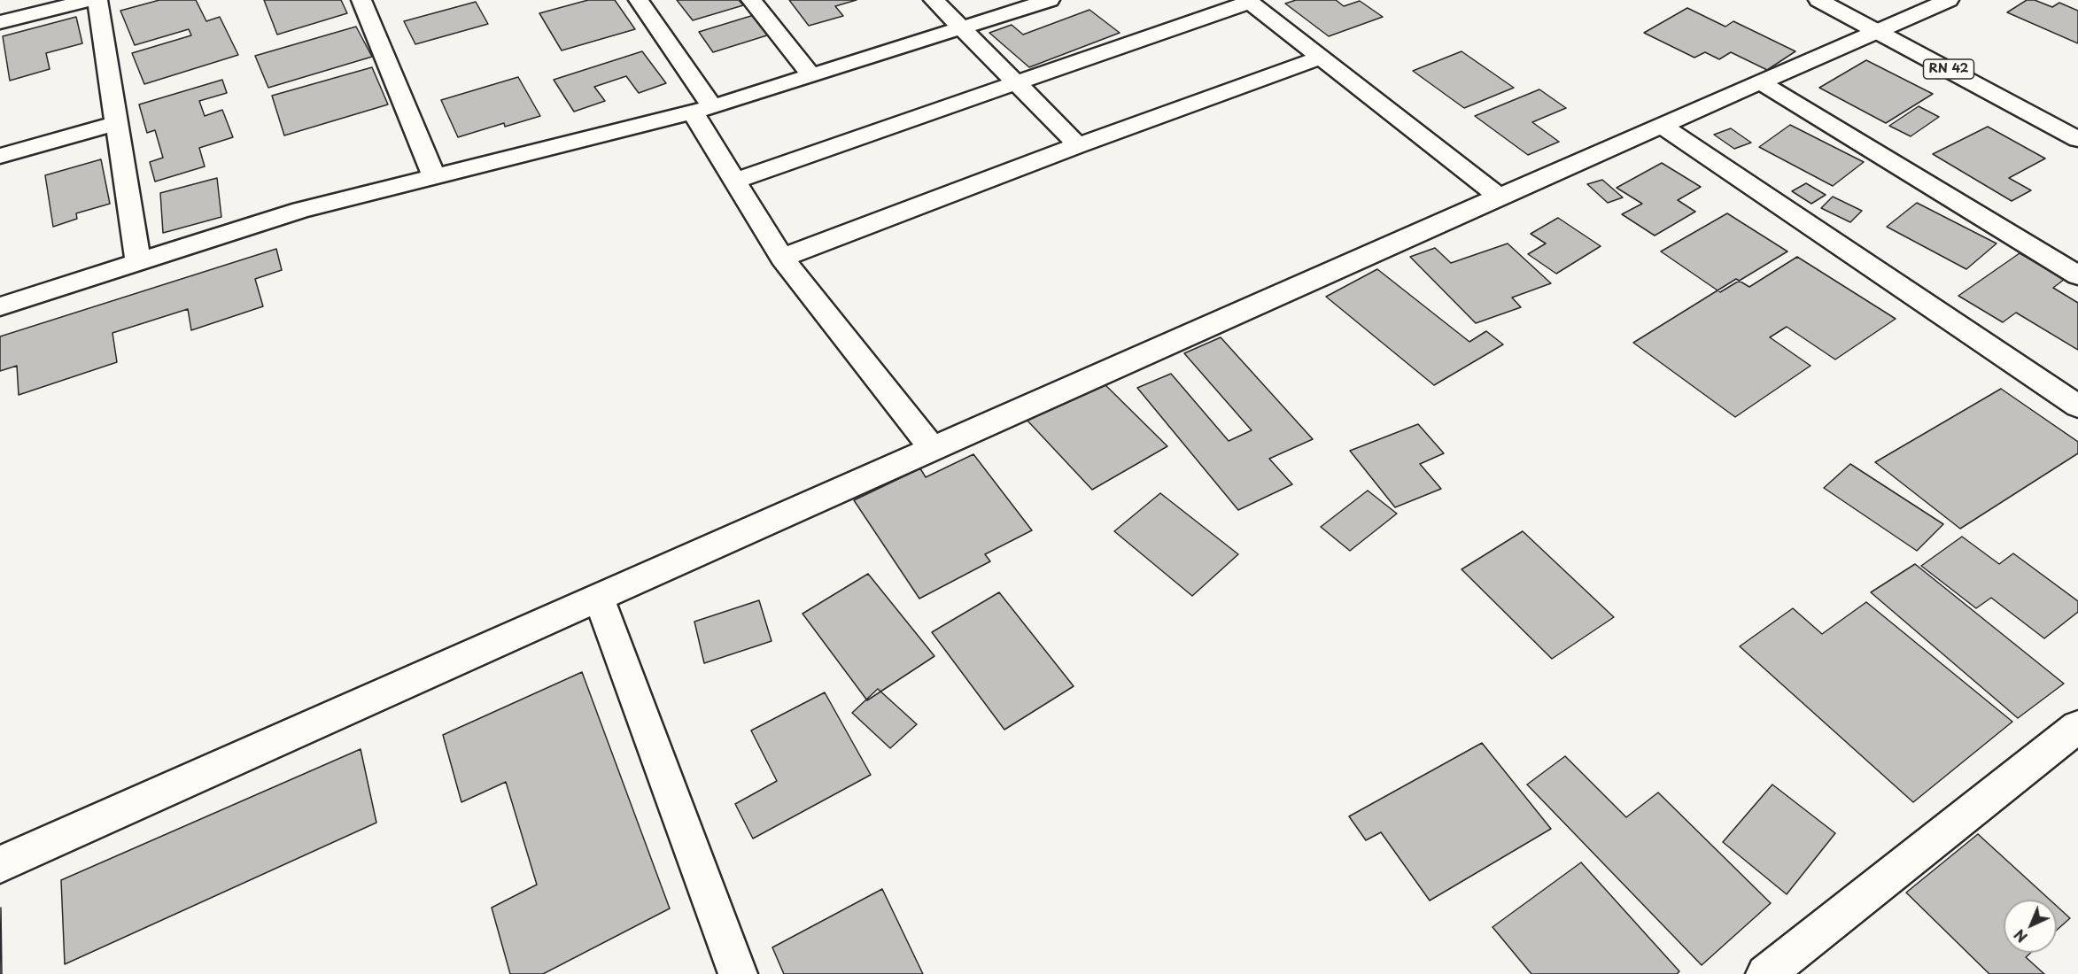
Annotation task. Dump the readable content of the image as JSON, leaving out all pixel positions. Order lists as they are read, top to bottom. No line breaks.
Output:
{"streets":{"street":["RN 42"]},"north":"bottom left"}
